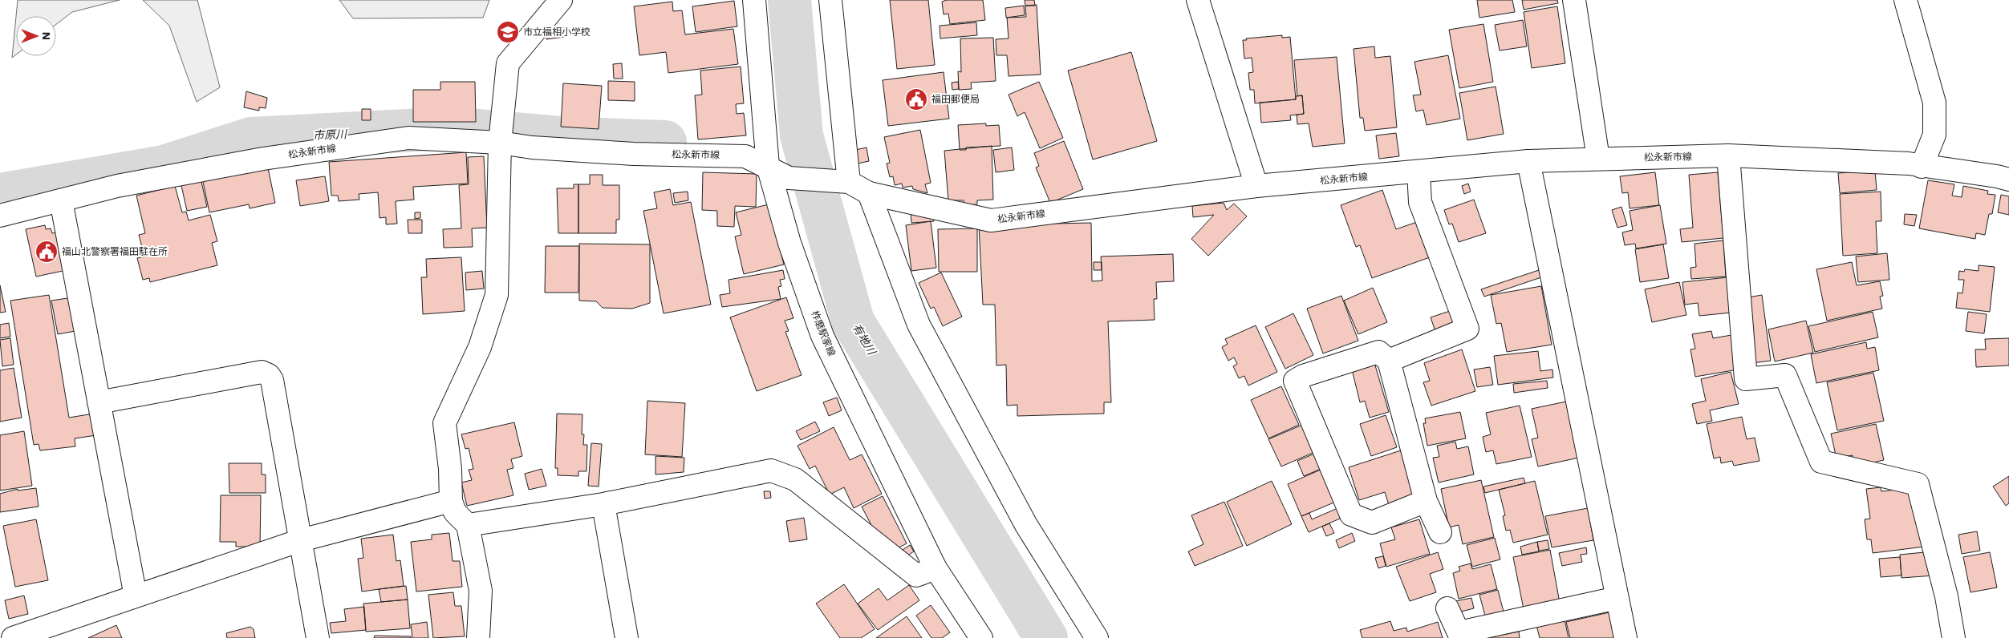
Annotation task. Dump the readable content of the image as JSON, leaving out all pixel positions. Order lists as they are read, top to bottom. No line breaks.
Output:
{"streets":{"street":["松永新市線","柞磨駅家線"]},"crossings":[["松永新市線","柞磨駅家線"]],"water":["市原川","有地川"],"places":{"school or university":["市立福相小学校"],"public building":["福田郵便局","福山北警察署福田駐在所"]},"north":"right"}
